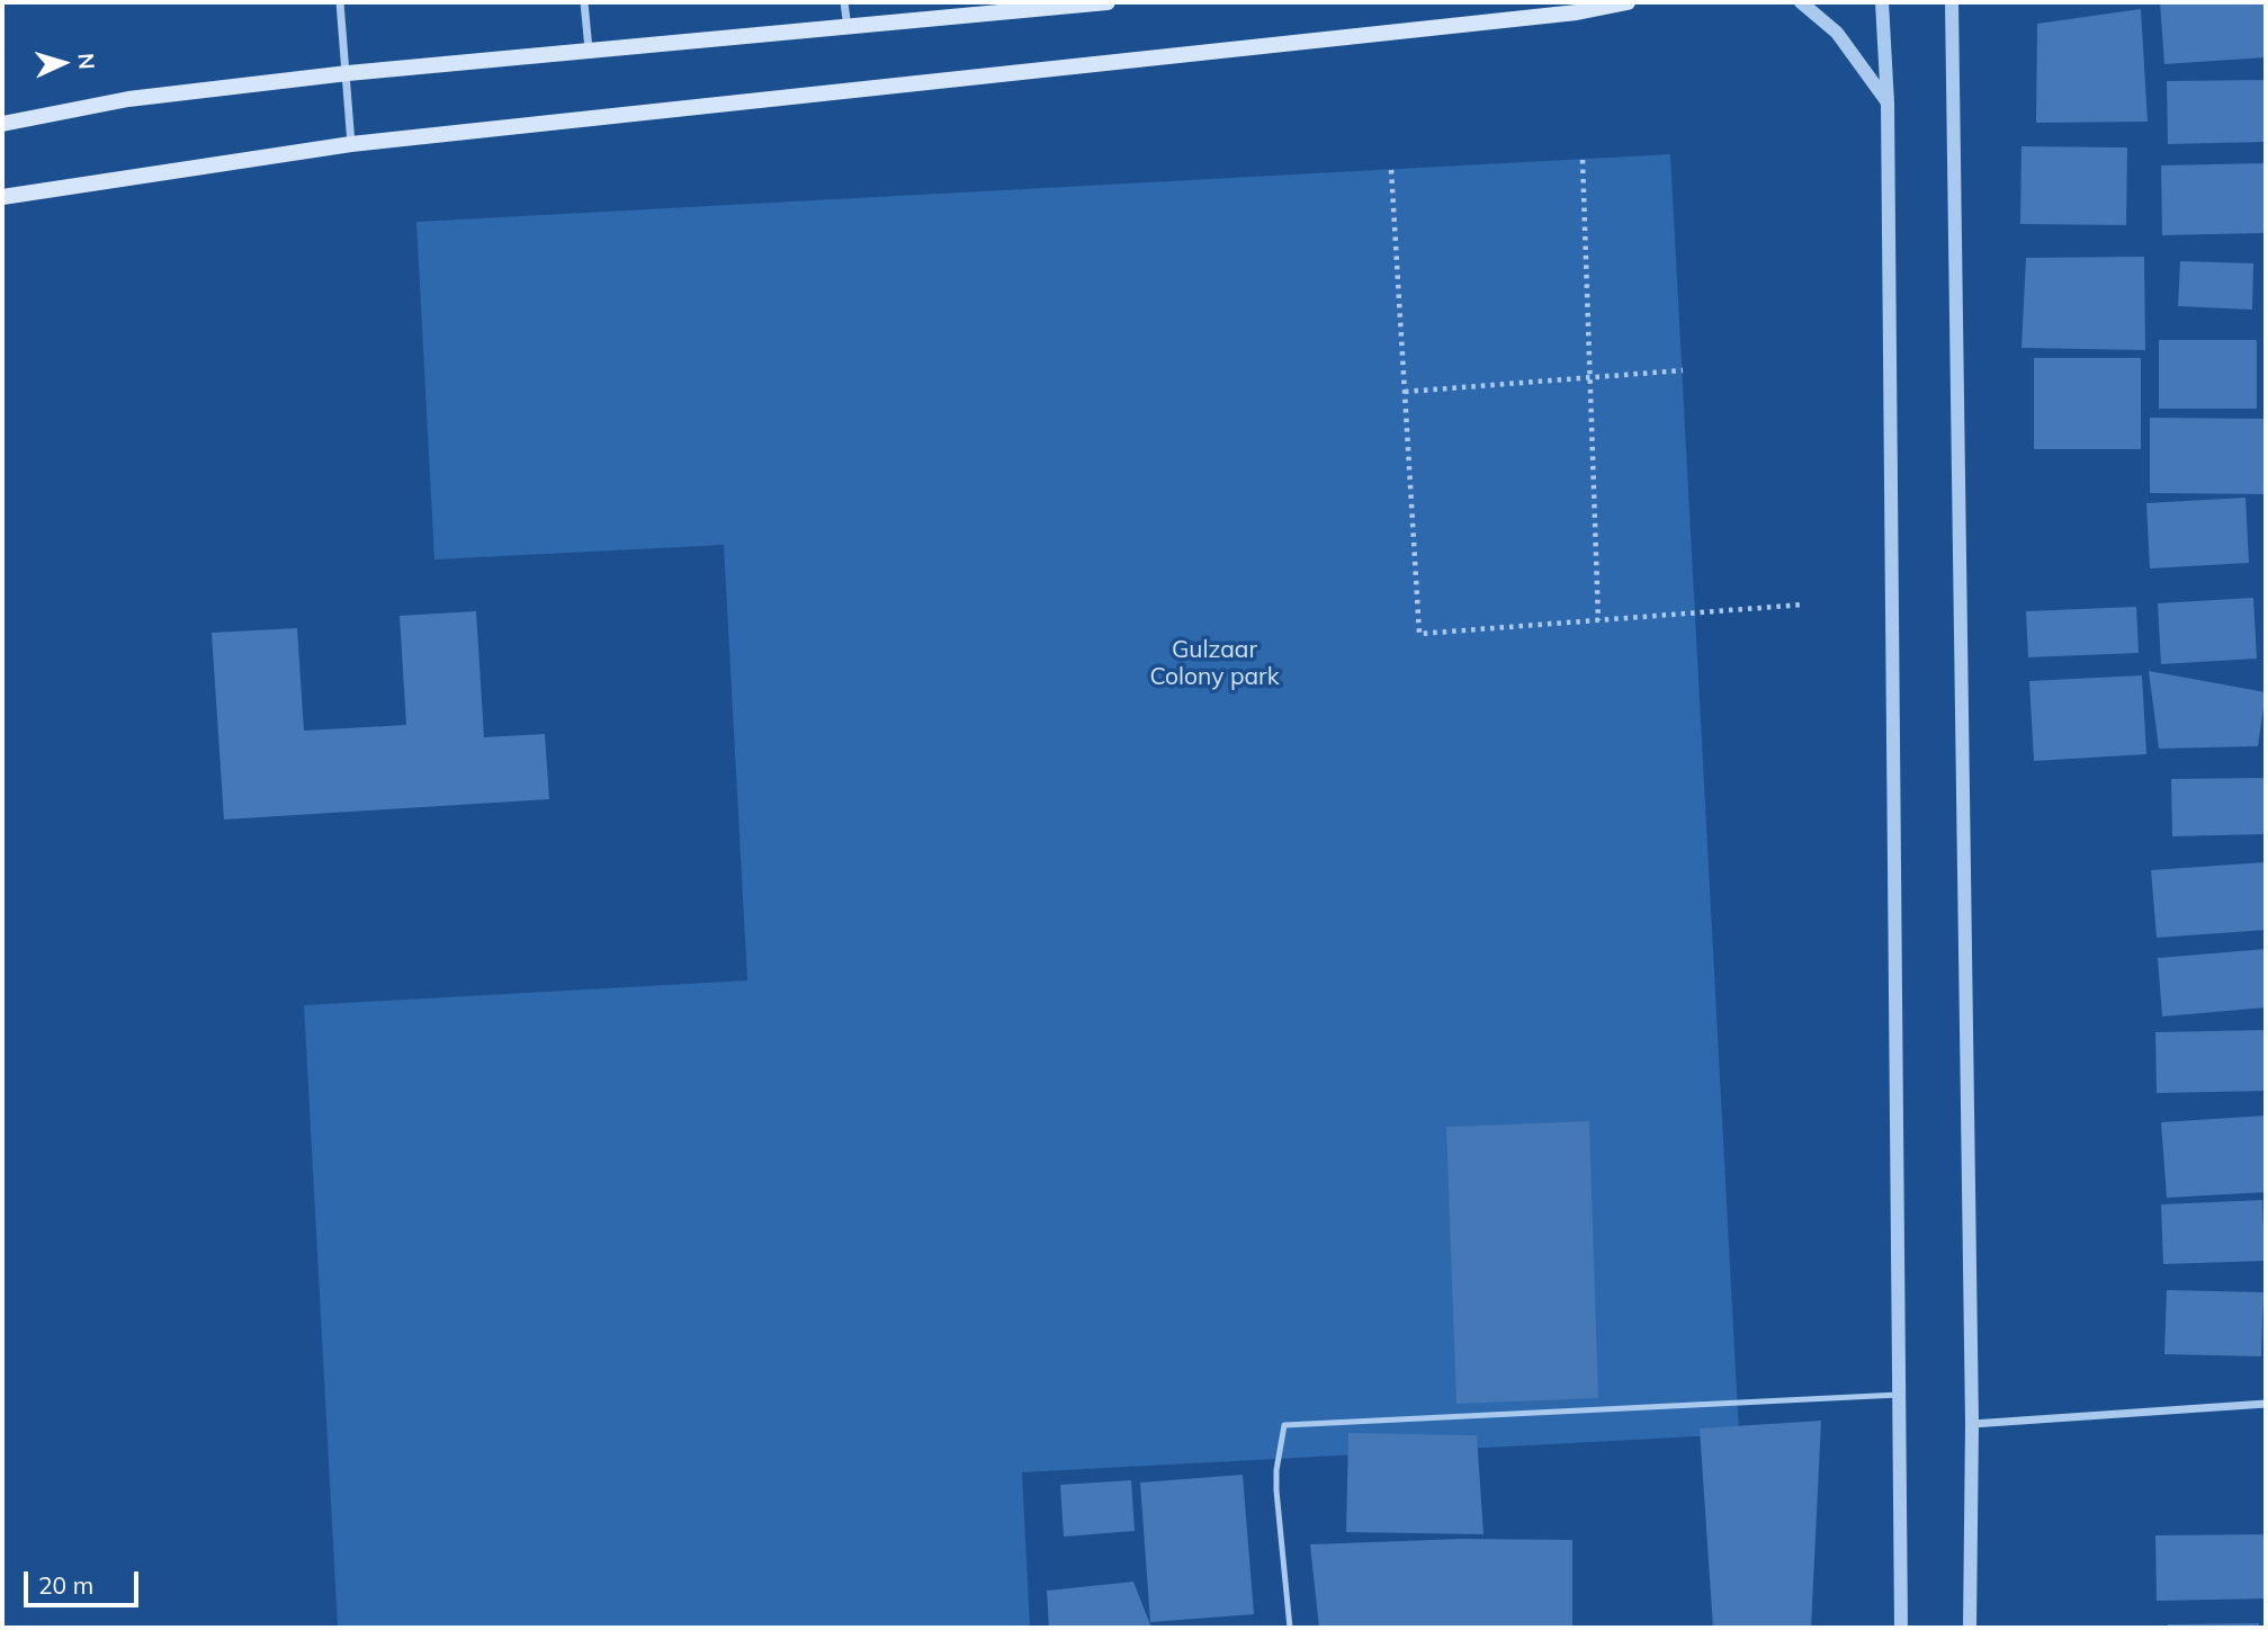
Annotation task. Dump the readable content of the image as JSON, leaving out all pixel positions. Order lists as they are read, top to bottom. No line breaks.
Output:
{"parks":["Gulzaar Colony park"],"scale_bar":"20 m","north":"right"}
